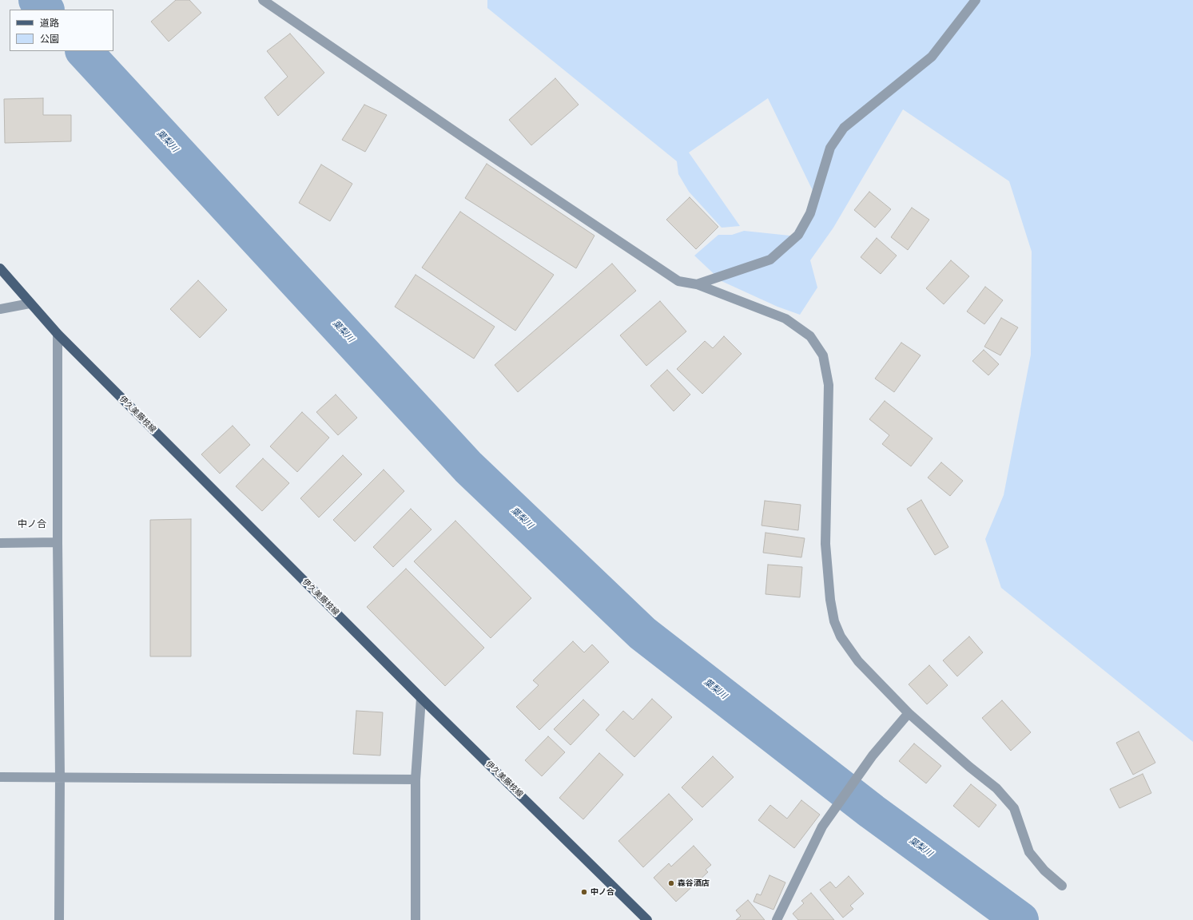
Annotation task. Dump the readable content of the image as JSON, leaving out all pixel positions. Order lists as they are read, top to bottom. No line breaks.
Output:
{"streets":{"main road":["伊久美藤枝線"]},"districts":["中ノ合"],"water":["葉梨川"],"places":["森谷酒店","中ノ合"],"legend":["道路","公園"]}
